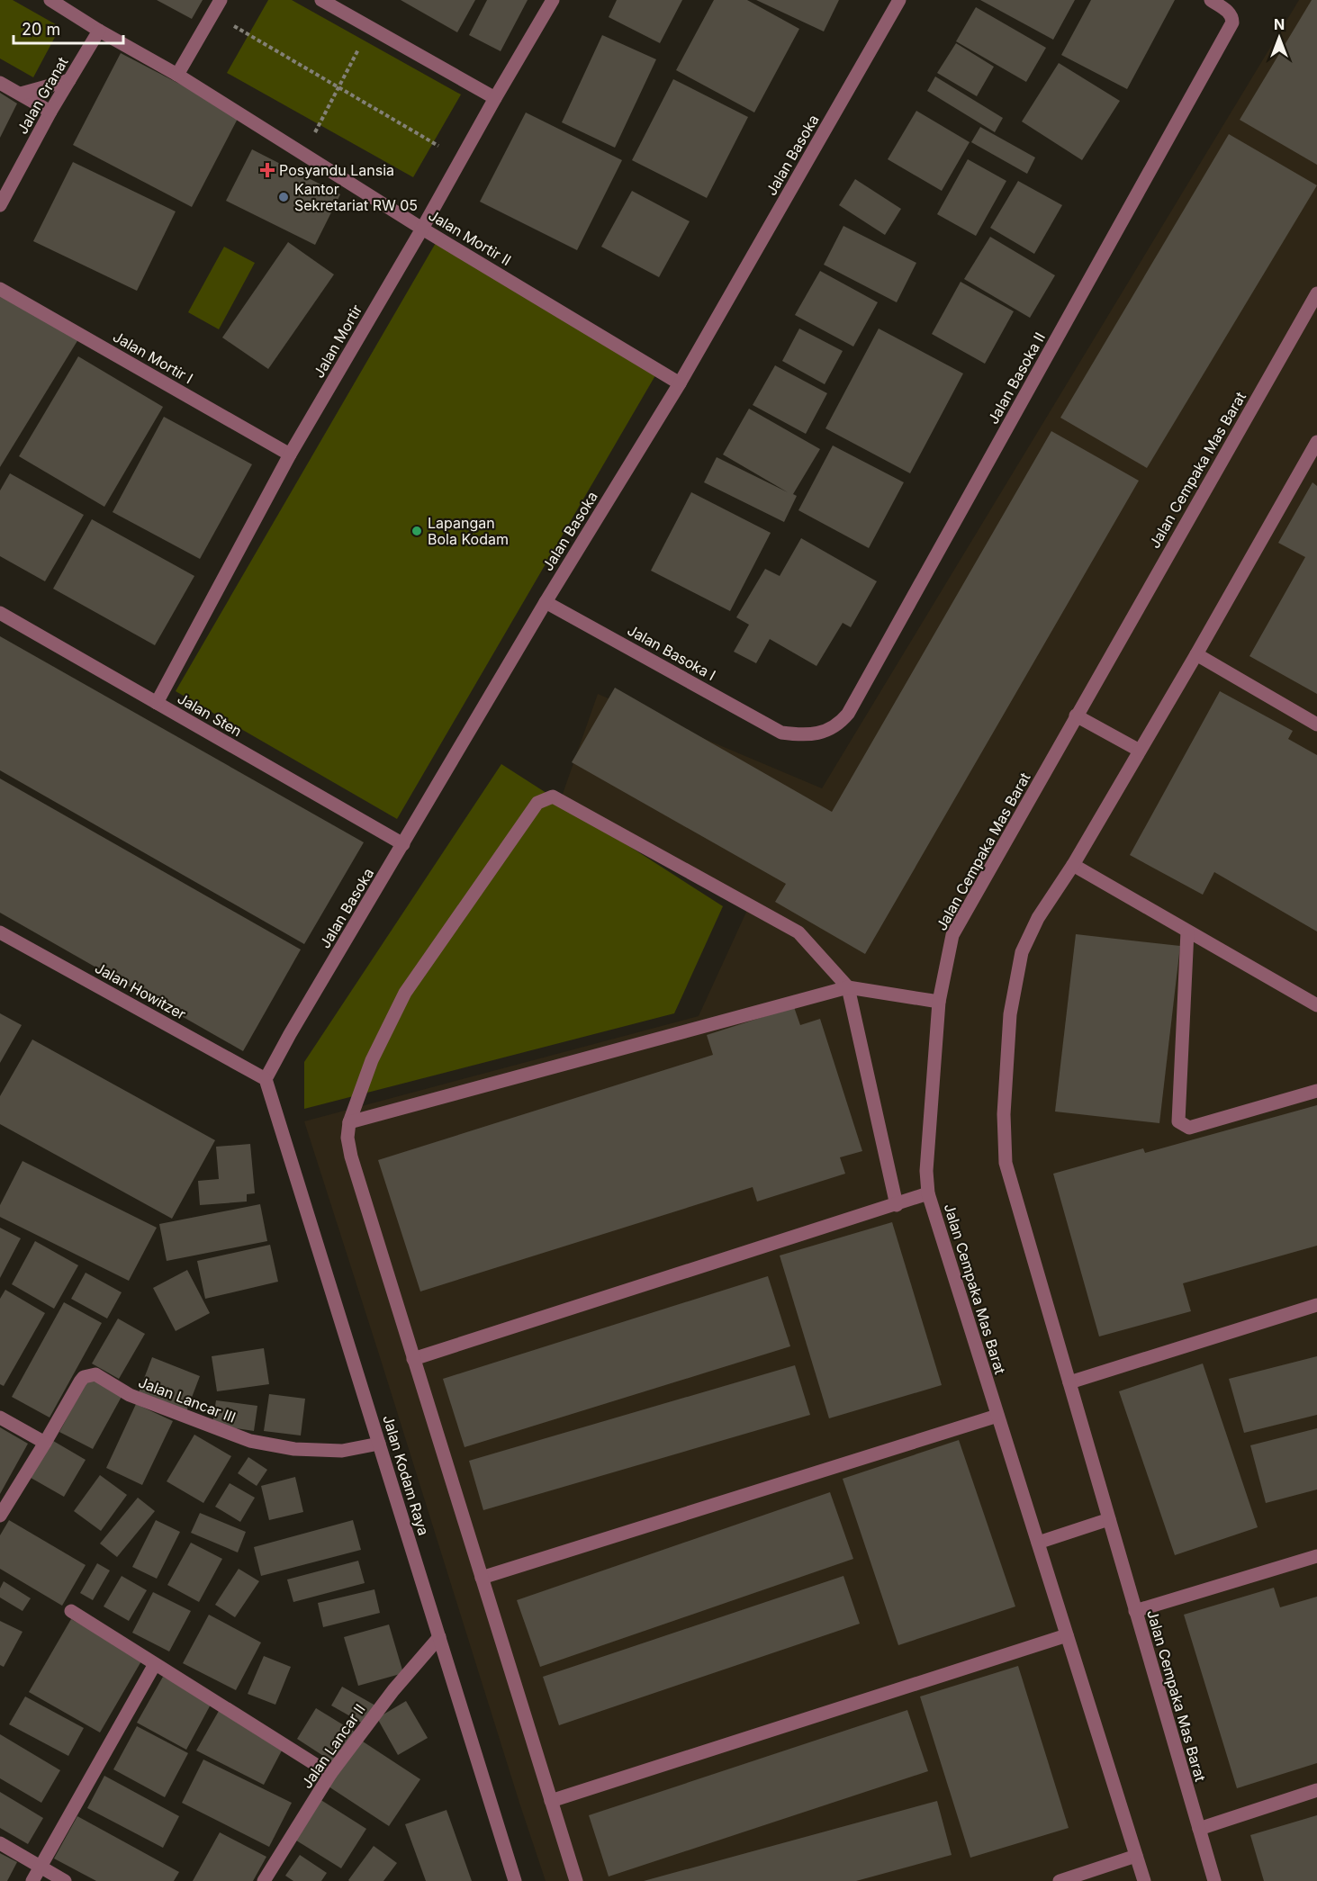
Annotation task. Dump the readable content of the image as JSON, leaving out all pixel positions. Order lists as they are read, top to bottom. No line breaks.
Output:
{"streets":{"street":["Jalan Granat","Jalan Basoka","Jalan Mortir II","Jalan Mortir","Jalan Mortir I","Jalan Basoka II","Jalan Cempaka Mas Barat","Jalan Basoka I","Jalan Sten","Jalan Howitzer","Jalan Lancar III","Jalan Kodam Raya","Jalan Lancar II"]},"crossings":[["Jalan Granat","Jalan Mortir II"],["Jalan Basoka","Jalan Mortir II"],["Jalan Basoka","Jalan Basoka I"],["Jalan Basoka","Jalan Sten"],["Jalan Basoka","Jalan Howitzer"],["Jalan Basoka","Jalan Kodam Raya"],["Jalan Mortir II","Jalan Mortir"],["Jalan Mortir","Jalan Mortir I"],["Jalan Mortir","Jalan Sten"],["Jalan Basoka II","Jalan Basoka I"],["Jalan Howitzer","Jalan Kodam Raya"],["Jalan Lancar III","Jalan Kodam Raya"],["Jalan Kodam Raya","Jalan Lancar II"]],"places":{"health":["Posyandu Lansia"],"other":["Kantor Sekretariat RW 05","Lapangan Bola Kodam"]},"scale_bar":"20 m","north":"top"}
